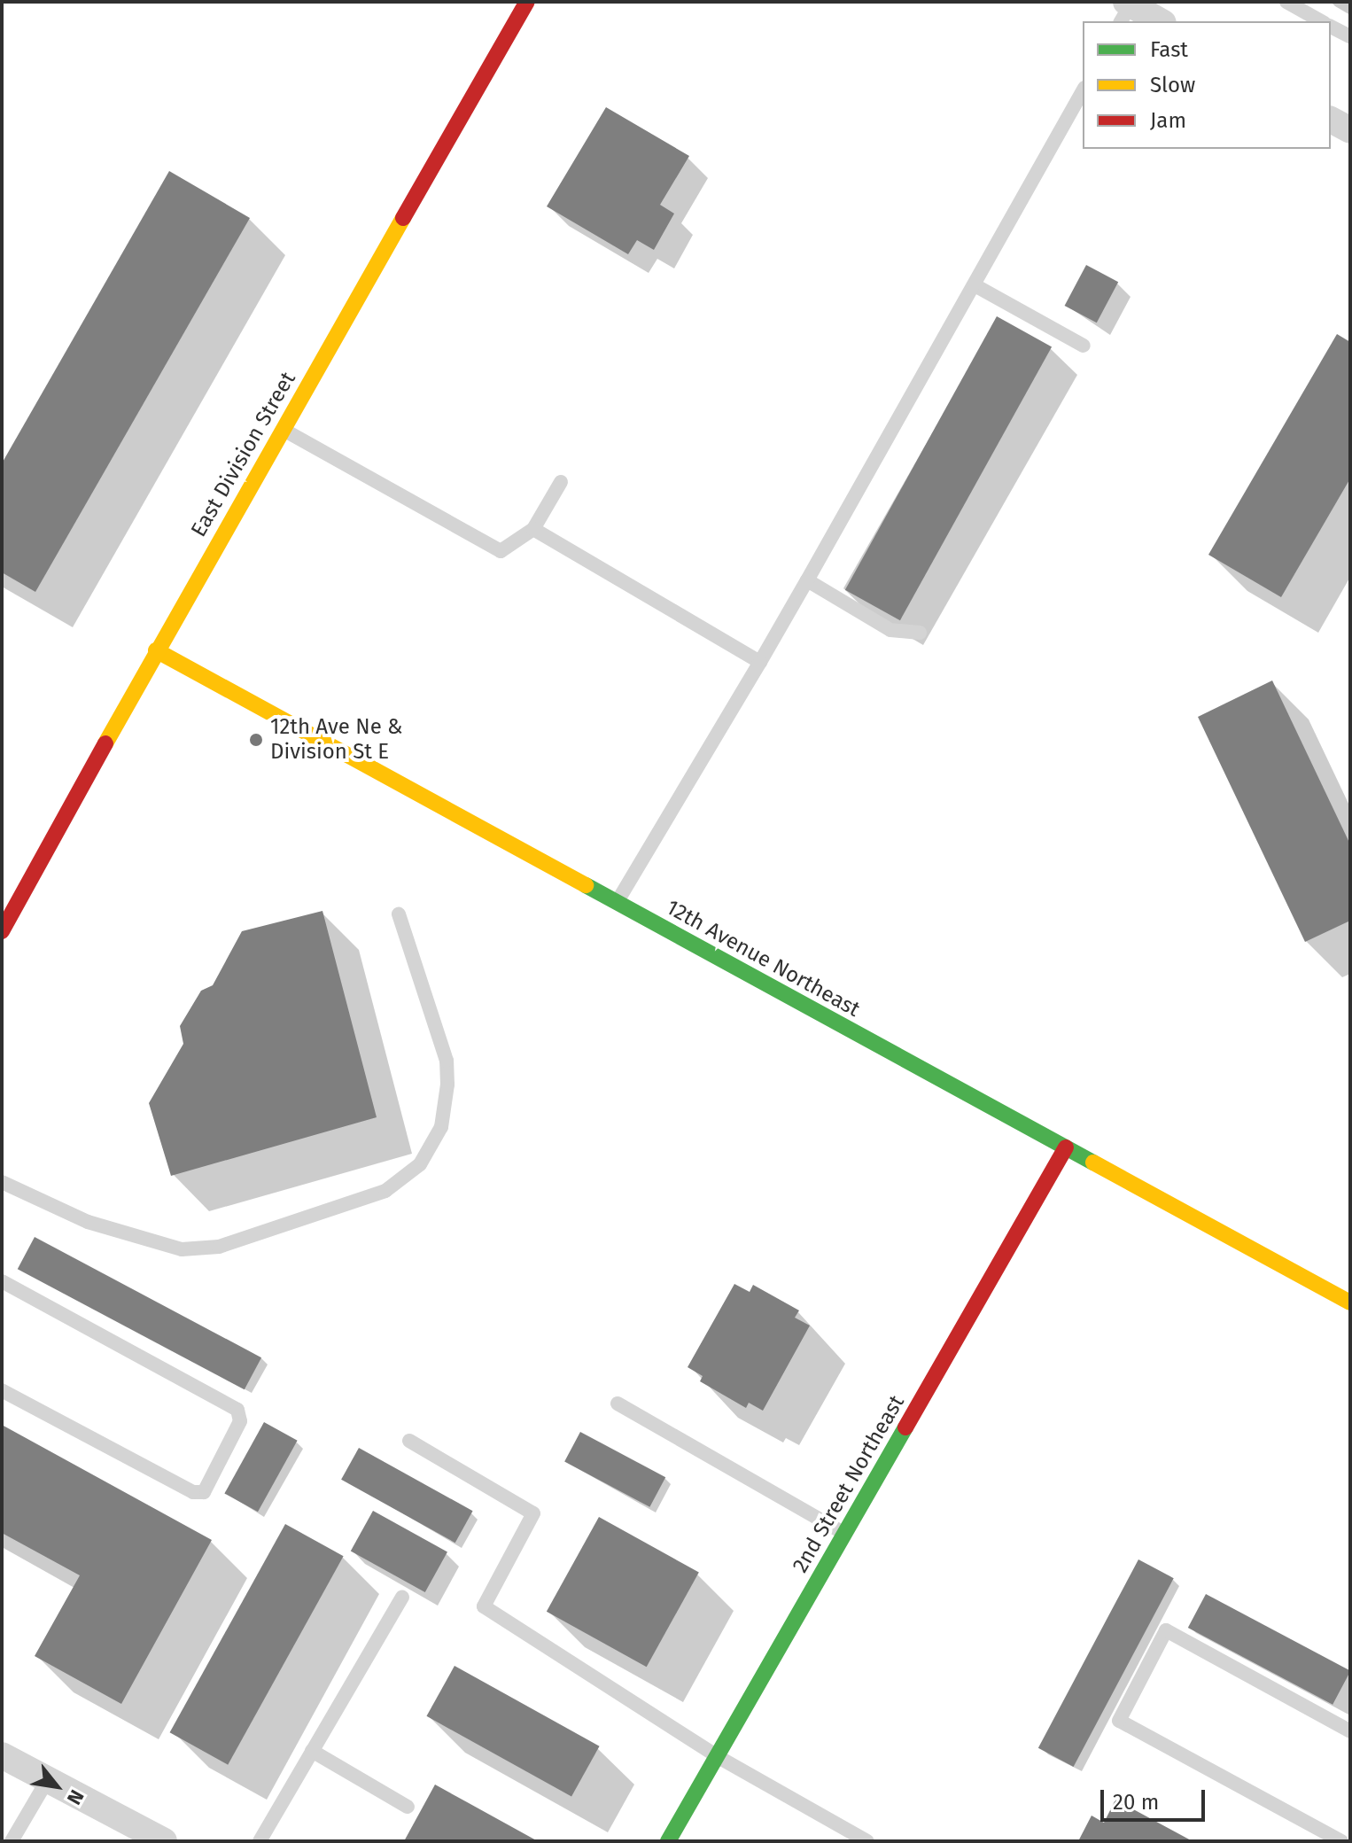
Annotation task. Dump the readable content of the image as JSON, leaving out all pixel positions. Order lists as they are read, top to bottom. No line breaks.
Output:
{"streets":{"street":["East Division Street","12th Avenue Northeast","2nd Street Northeast"]},"crossings":[["East Division Street","12th Avenue Northeast"],["12th Avenue Northeast","2nd Street Northeast"]],"places":["12th Ave Ne & Division St E"],"legend":["Fast","Slow","Jam"],"scale_bar":"20 m","north":"bottom right"}
